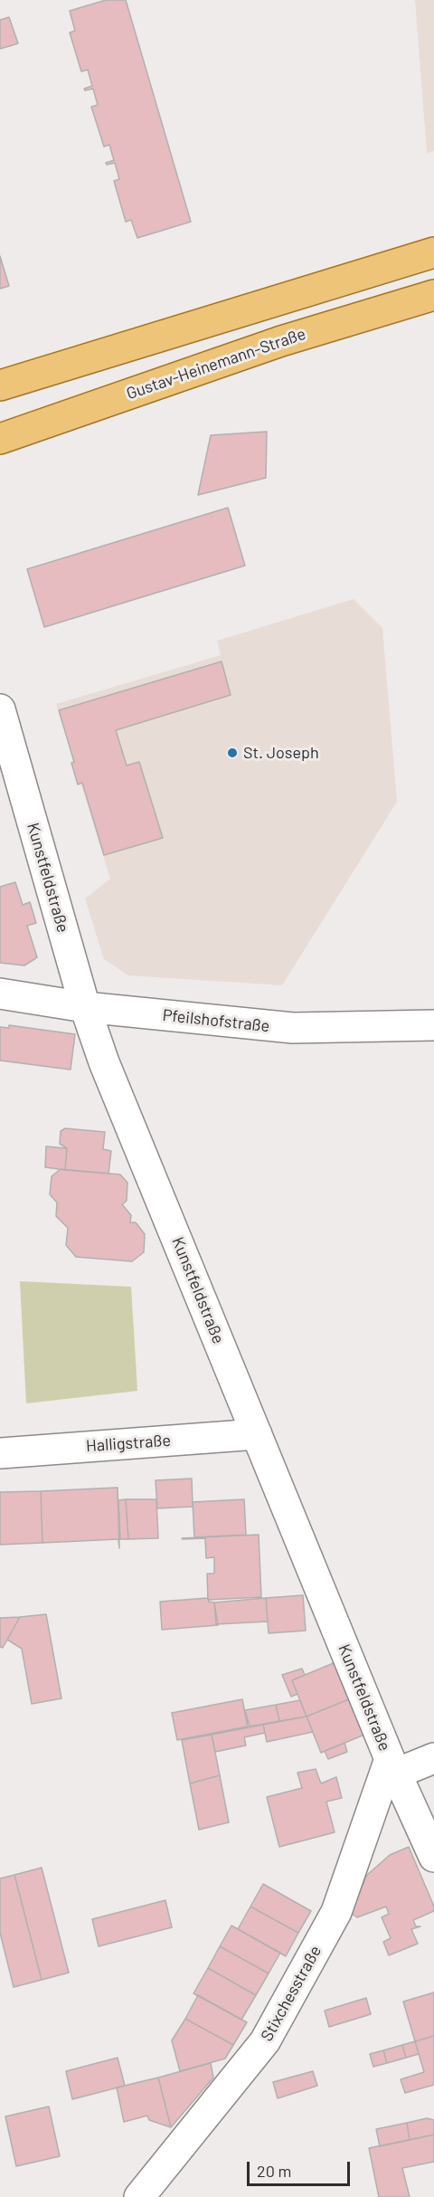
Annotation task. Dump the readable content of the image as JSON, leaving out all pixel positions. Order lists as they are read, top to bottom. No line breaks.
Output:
{"streets":{"main road":["Gustav-Heinemann-Straße"],"street":["Kunstfeldstraße","Pfeilshofstraße","Halligstraße","Stixchesstraße"]},"crossings":[["Kunstfeldstraße","Pfeilshofstraße"],["Kunstfeldstraße","Halligstraße"],["Kunstfeldstraße","Stixchesstraße"]],"places":["St. Joseph"],"scale_bar":"20 m"}
